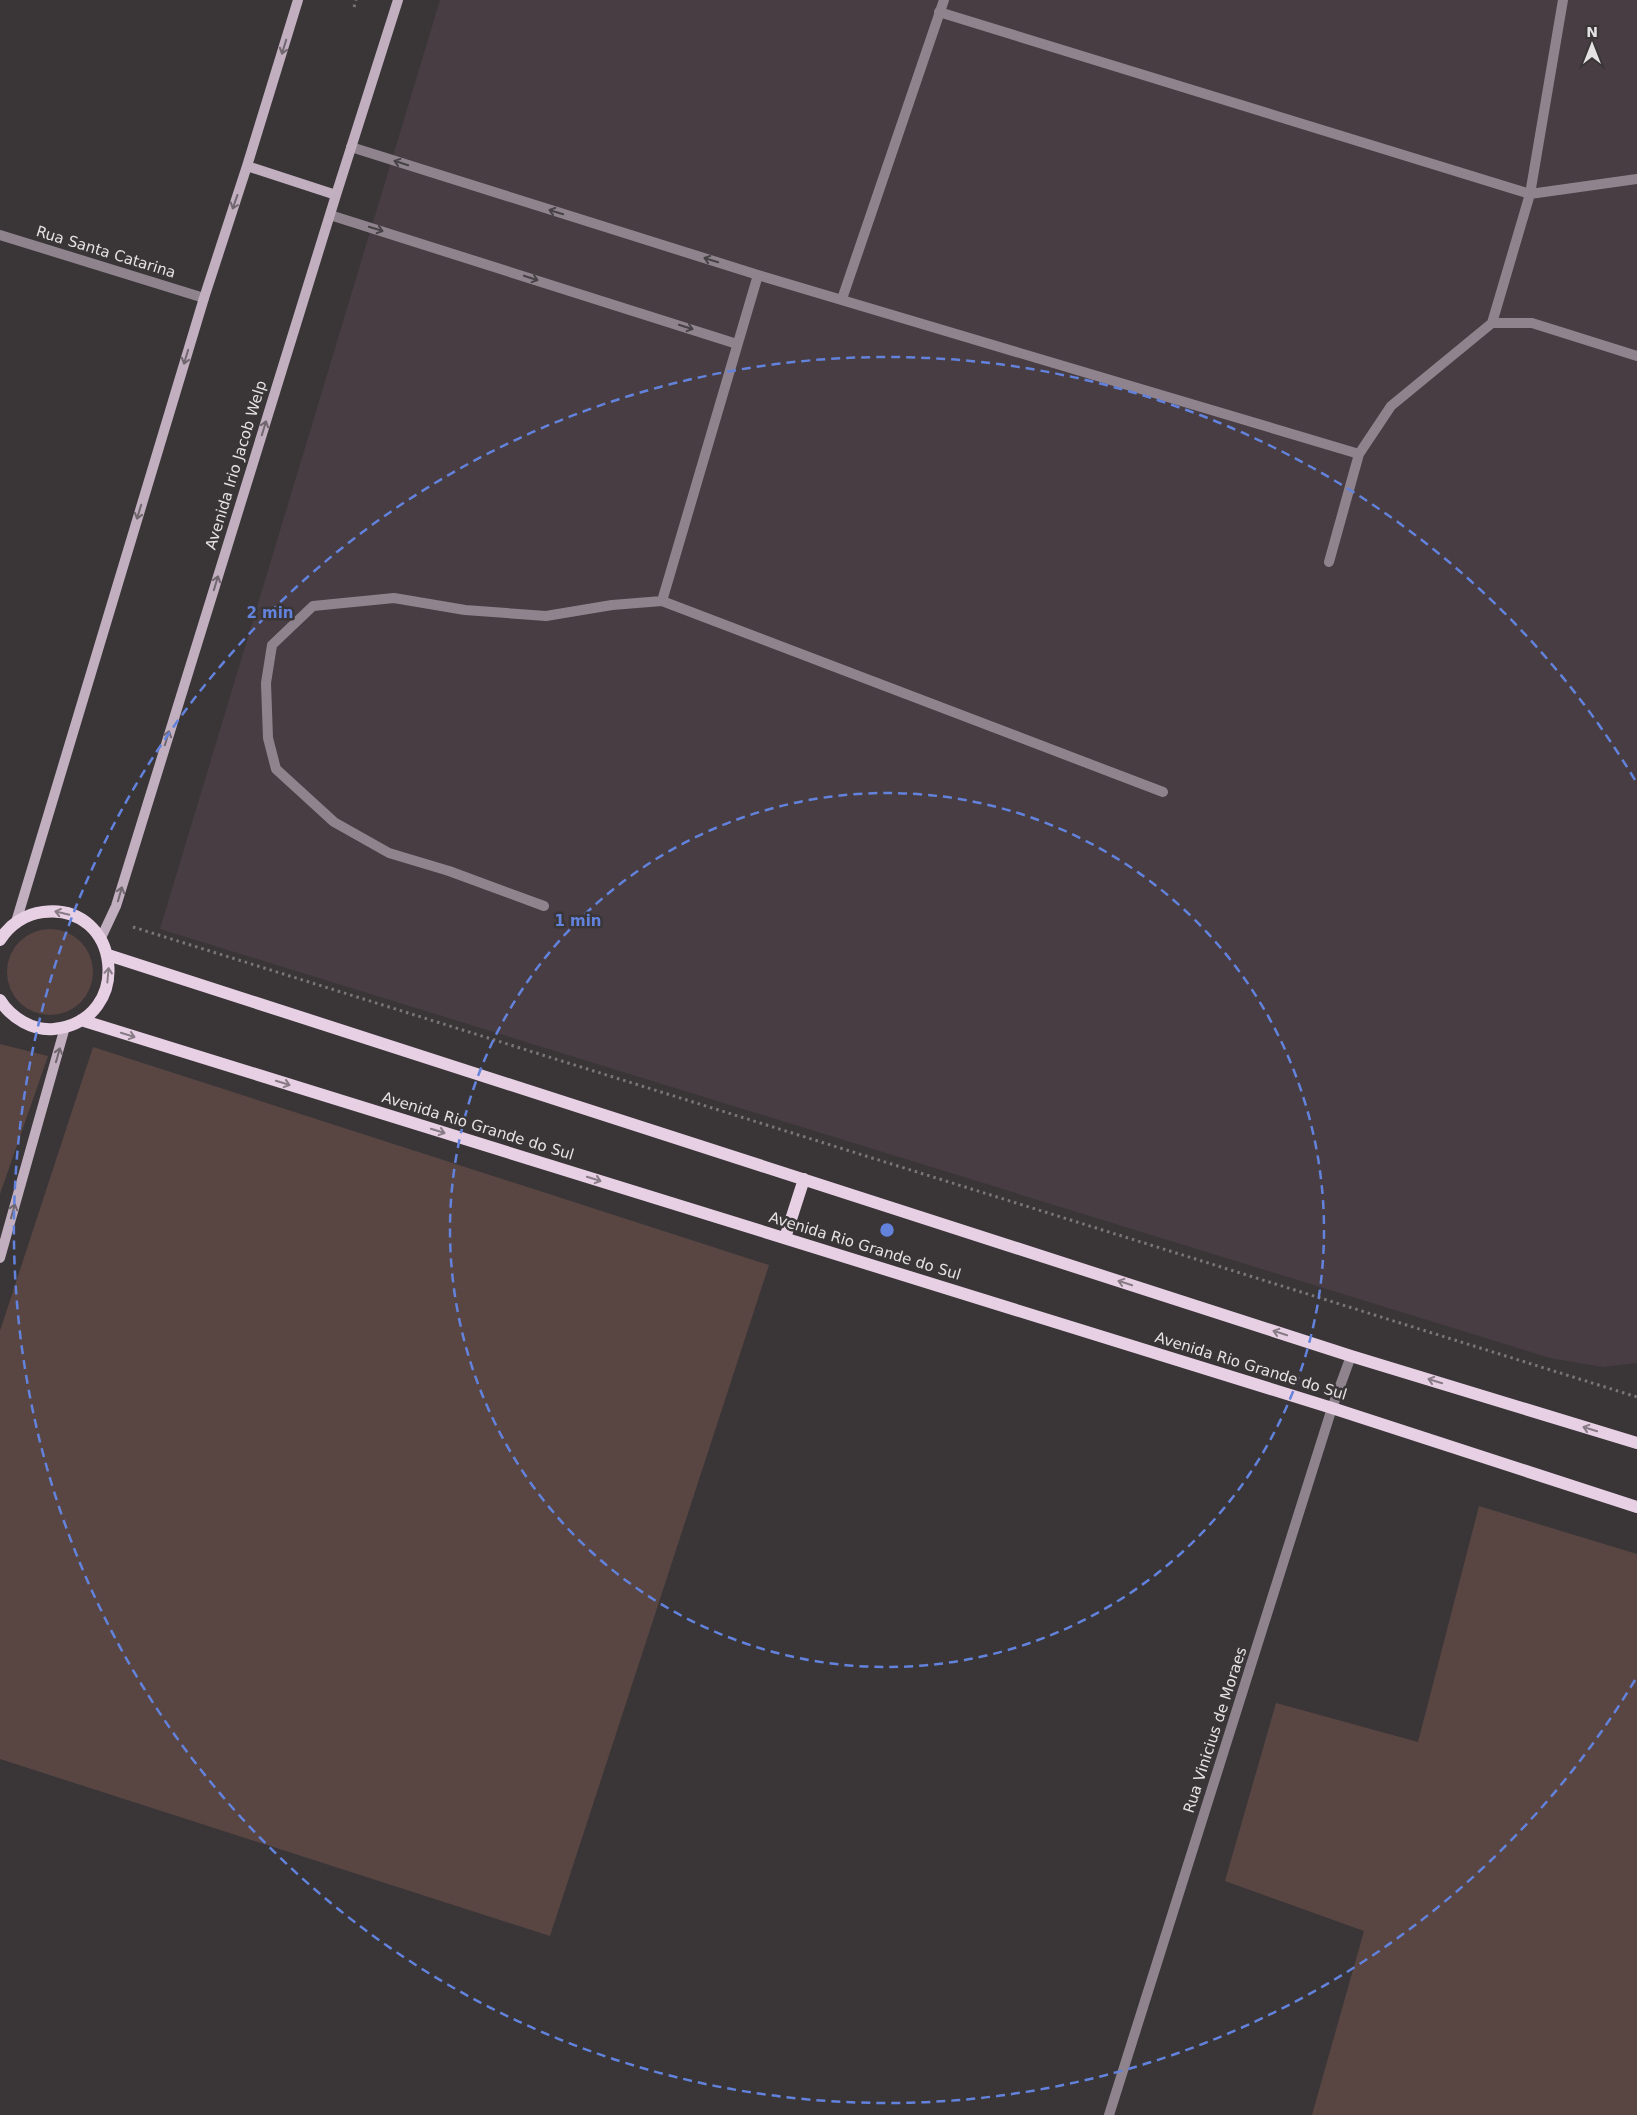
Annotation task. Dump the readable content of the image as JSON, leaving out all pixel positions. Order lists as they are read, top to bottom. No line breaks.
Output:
{"streets":{"main road":["Avenida Irio Jacob Welp","Avenida Rio Grande do Sul"],"street":["Rua Santa Catarina","Rua Vinicius de Moraes"]},"crossings":[["Avenida Rio Grande do Sul","Rua Vinicius de Moraes"]],"one_way":["Avenida Irio Jacob Welp"],"north":"top","rings":["2 min","1 min"]}
